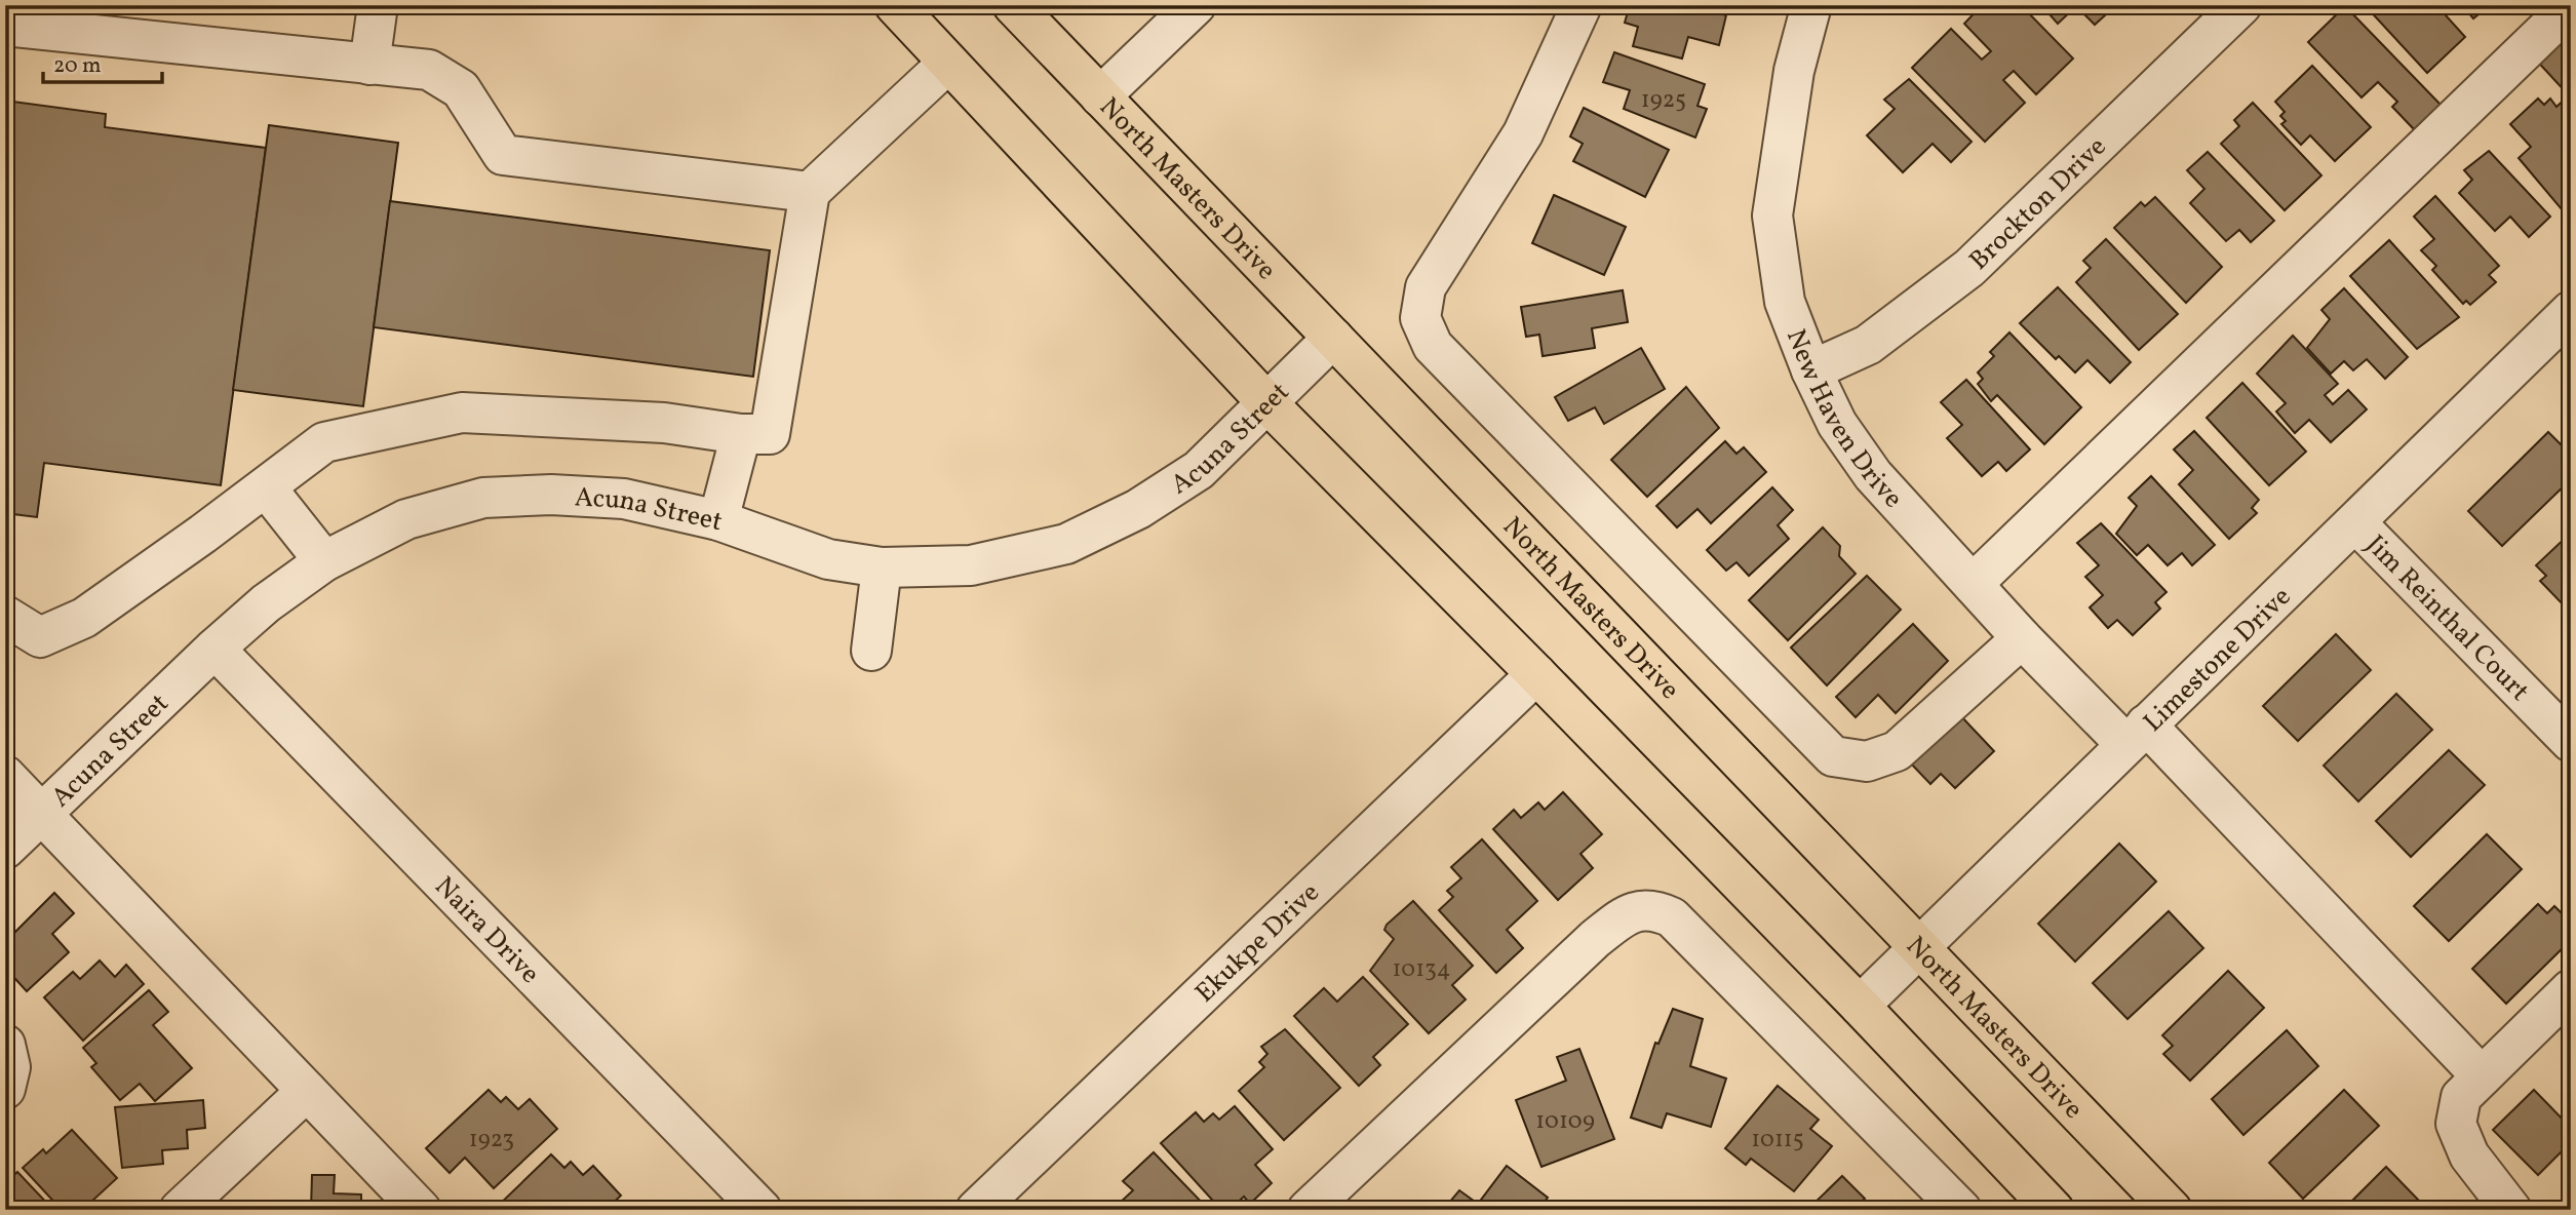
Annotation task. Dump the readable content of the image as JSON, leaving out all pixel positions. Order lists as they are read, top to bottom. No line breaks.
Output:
{"streets":{"main road":["North Masters Drive"],"street":["Brockton Drive","New Haven Drive","Acuna Street","Jim Reinthal Court","Limestone Drive","Naira Drive","Ekukpe Drive"]},"crossings":[["North Masters Drive","Acuna Street"],["North Masters Drive","Limestone Drive"],["Brockton Drive","New Haven Drive"],["New Haven Drive","Limestone Drive"],["Acuna Street","Naira Drive"],["Jim Reinthal Court","Limestone Drive"]],"house_numbers":["1925","10134","10109","1923","10115"],"scale_bar":"20 m"}
